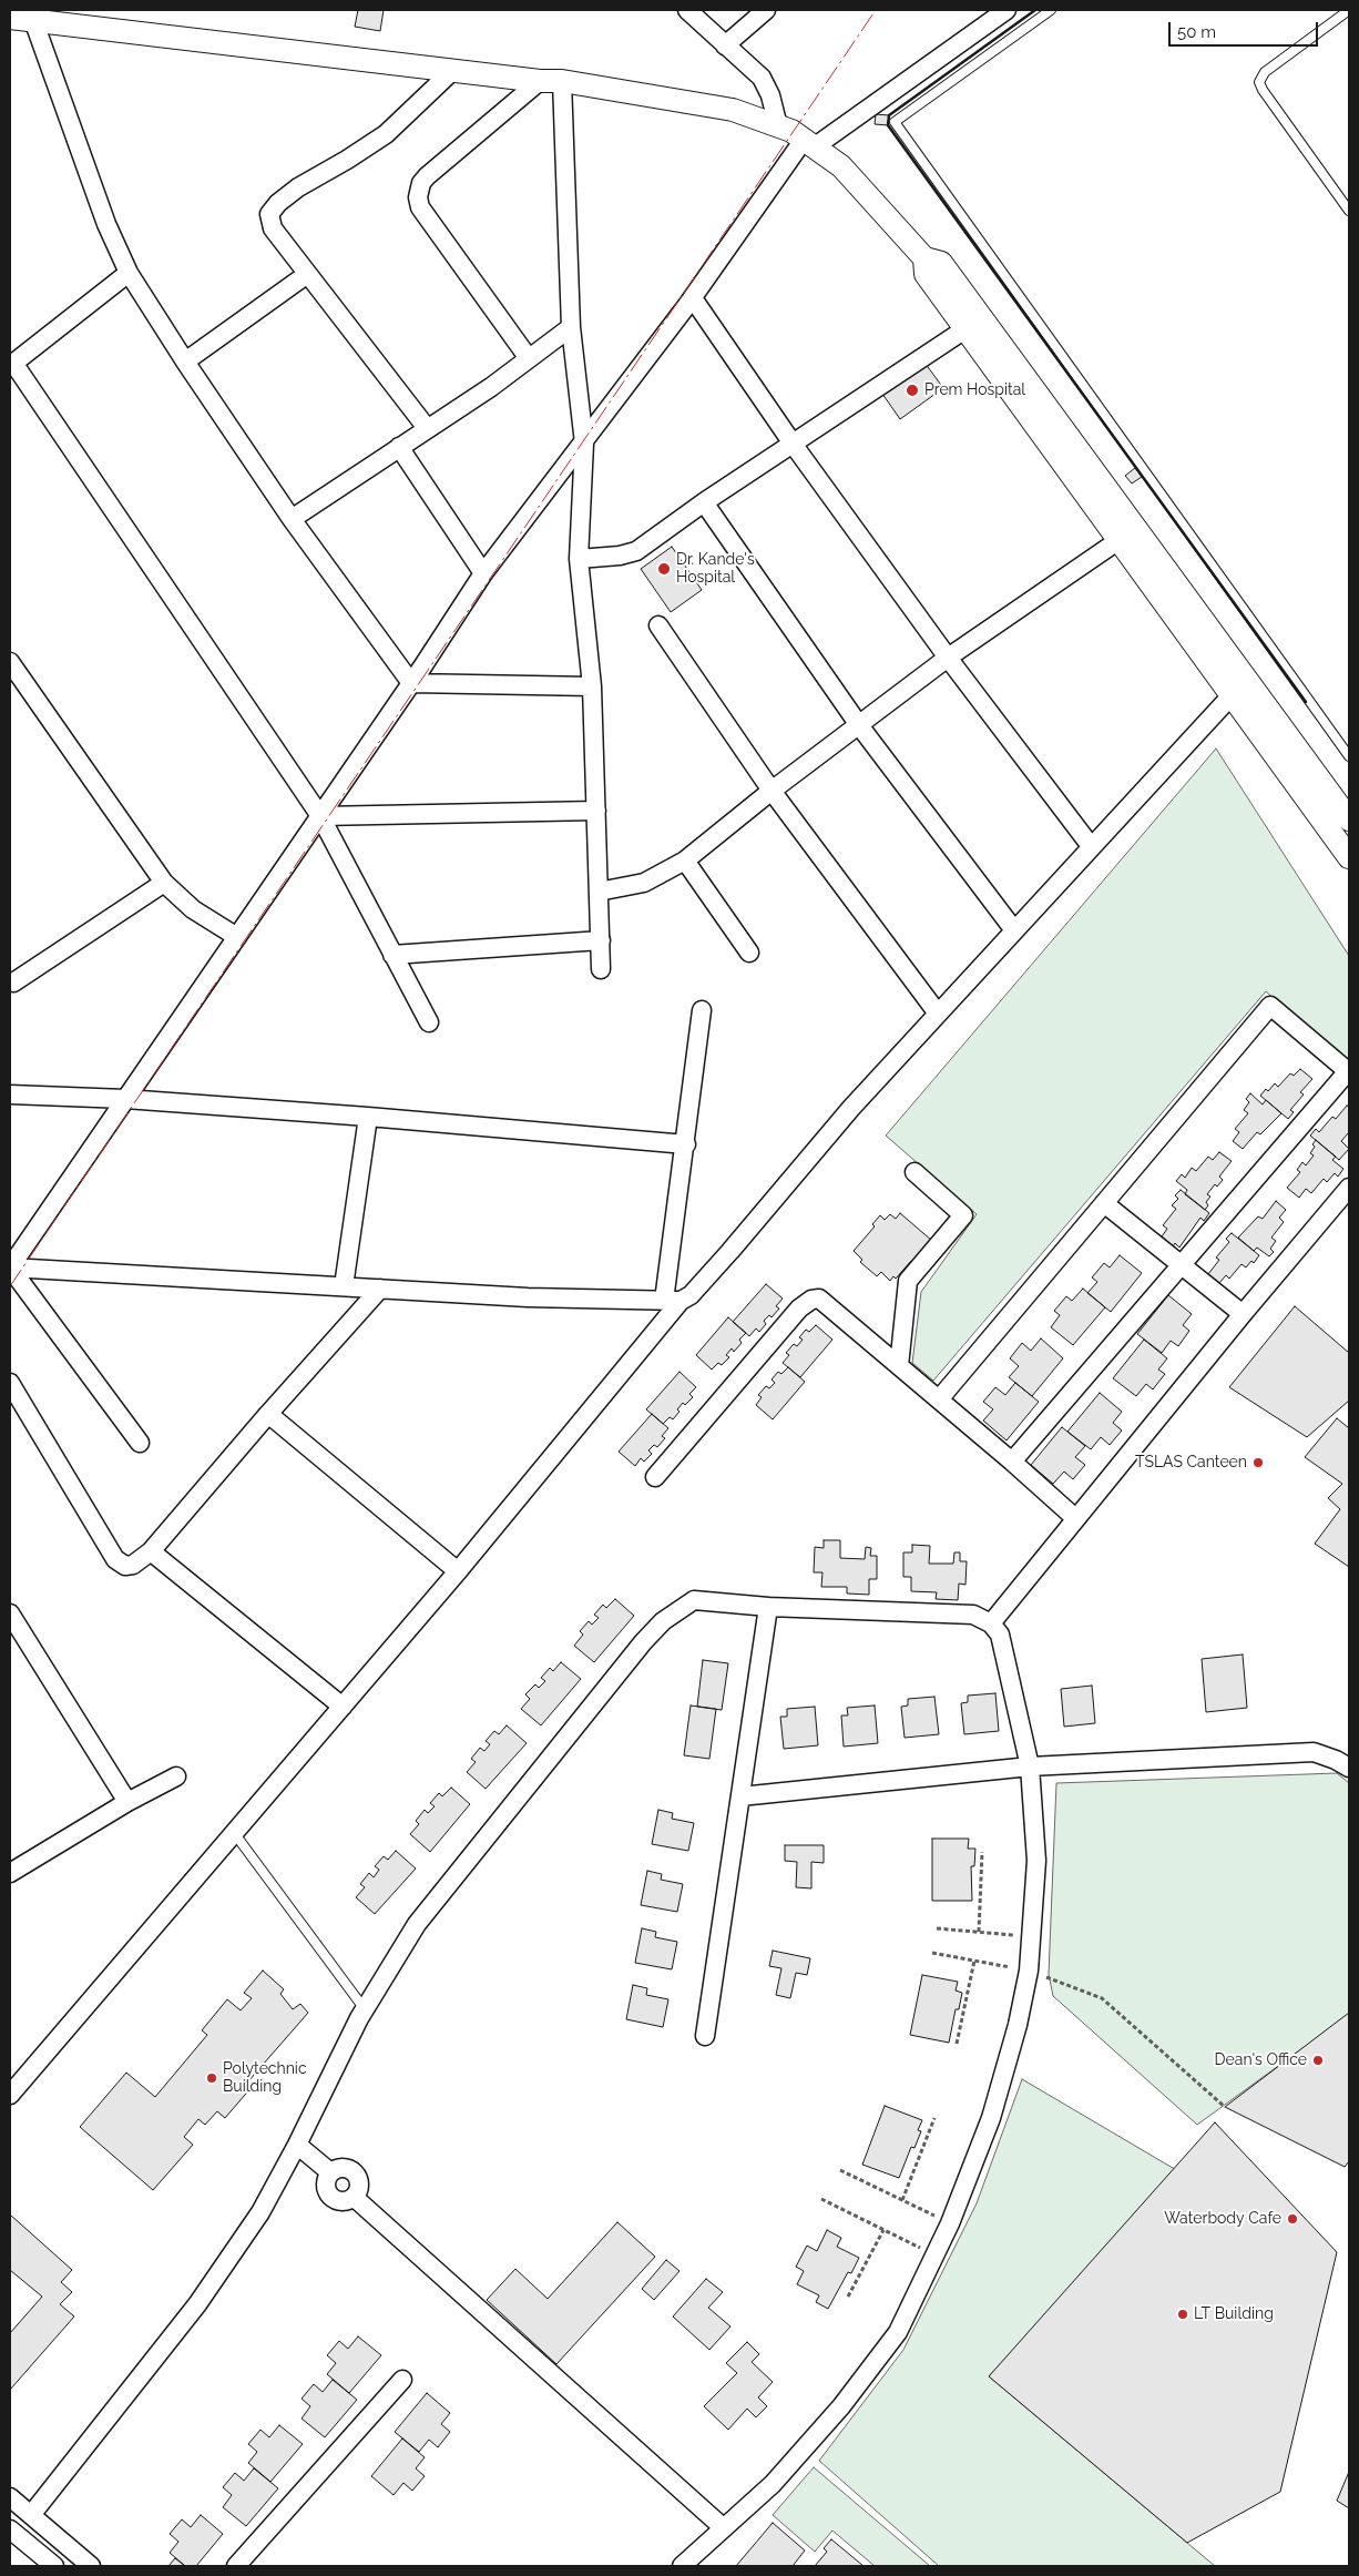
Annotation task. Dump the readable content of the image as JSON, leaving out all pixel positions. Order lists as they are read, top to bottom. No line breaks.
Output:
{"places":["Prem Hospital","Dr. Kande's Hospital","TSLAS Canteen","Dean's Office","Polytechnic Building","Waterbody Cafe","LT Building"],"scale_bar":"50 m"}
